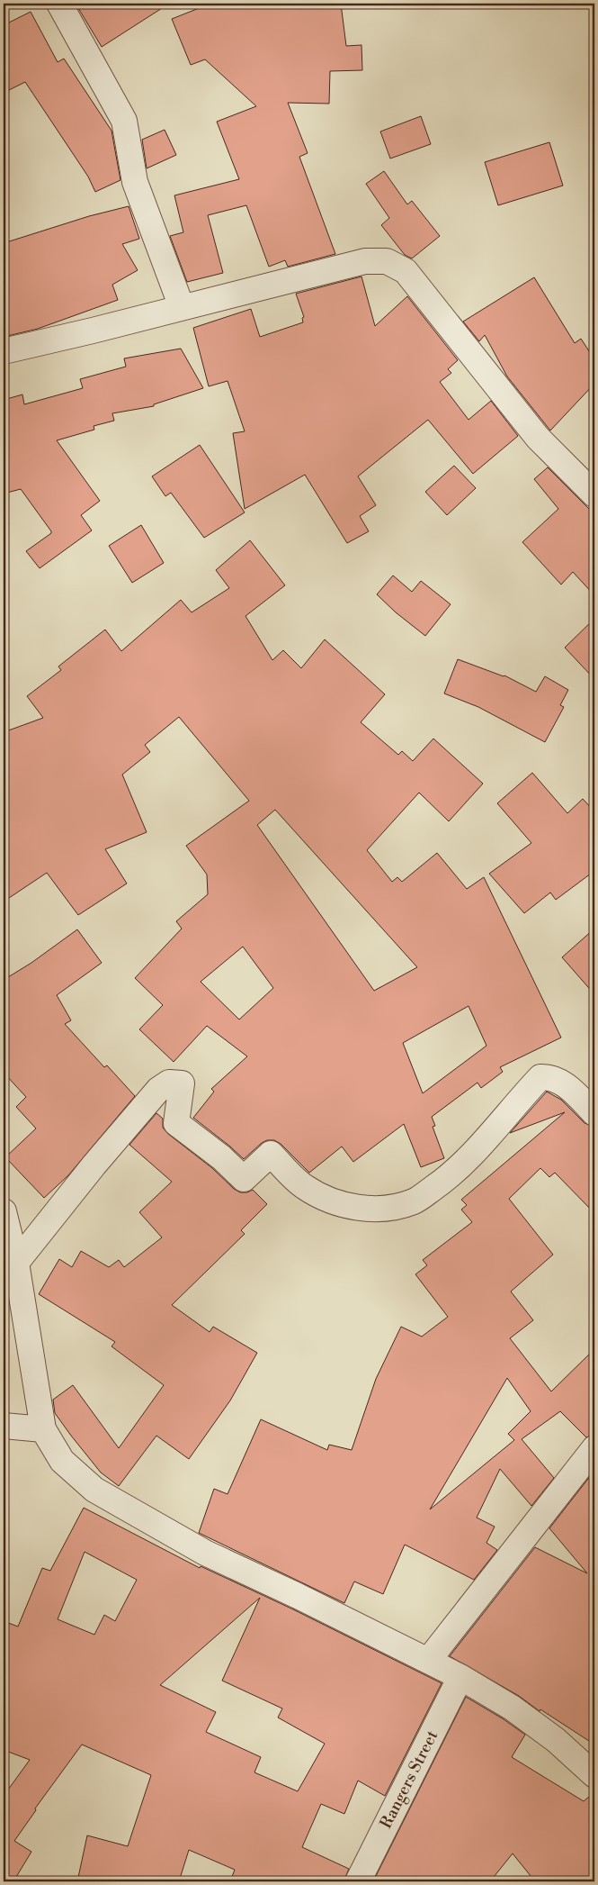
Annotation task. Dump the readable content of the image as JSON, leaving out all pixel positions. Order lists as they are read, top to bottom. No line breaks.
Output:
{"streets":{"street":["Rangers Street"]}}
